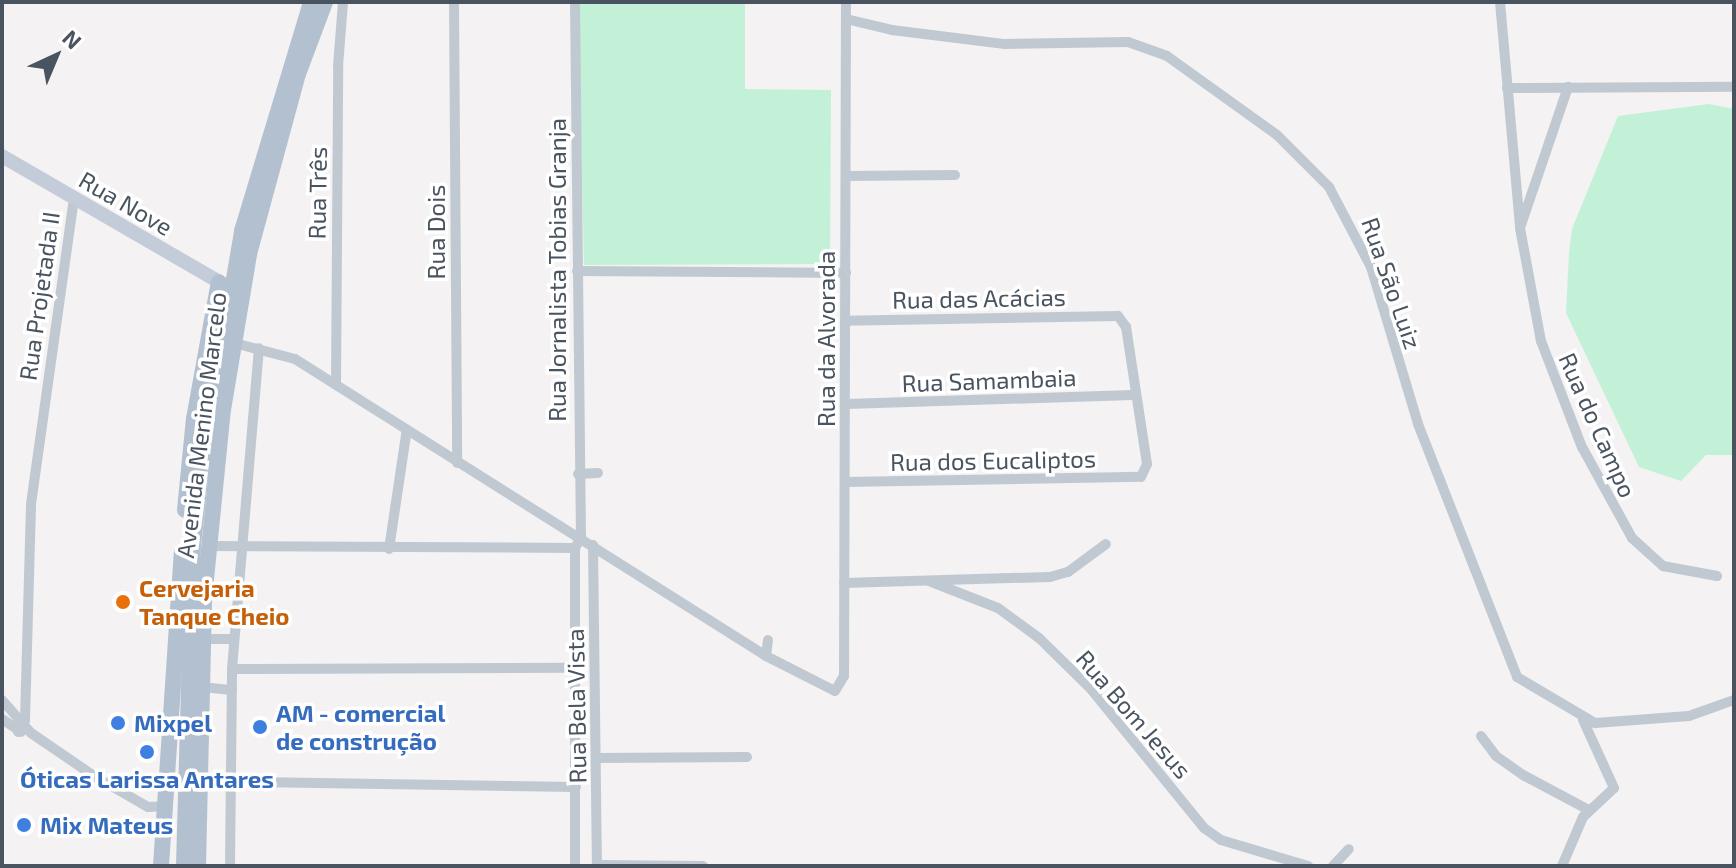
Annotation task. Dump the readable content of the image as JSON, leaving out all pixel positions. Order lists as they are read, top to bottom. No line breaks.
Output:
{"streets":{"main road":["Avenida Menino Marcelo"],"street":["Rua Três","Rua Nove","Rua Dois","Rua Jornalista Tobias Granja","Rua São Luiz","Rua Projetada II","Rua das Acácias","Rua da Alvorada","Rua Samambaia","Rua do Campo","Rua dos Eucaliptos","Rua Bela Vista","Rua Bom Jesus"]},"crossings":[["Rua Nove","Rua Projetada II"],["Rua Nove","Avenida Menino Marcelo"],["Rua São Luiz","Rua da Alvorada"],["Rua das Acácias","Rua da Alvorada"],["Rua das Acácias","Rua Samambaia"],["Rua das Acácias","Rua dos Eucaliptos"],["Rua da Alvorada","Rua Samambaia"],["Rua da Alvorada","Rua dos Eucaliptos"],["Rua Samambaia","Rua dos Eucaliptos"]],"places":["Cervejaria Tanque Cheio","Mixpel","AM - comercial de construção","Óticas Larissa Antares","Mix Mateus"],"north":"top right"}
